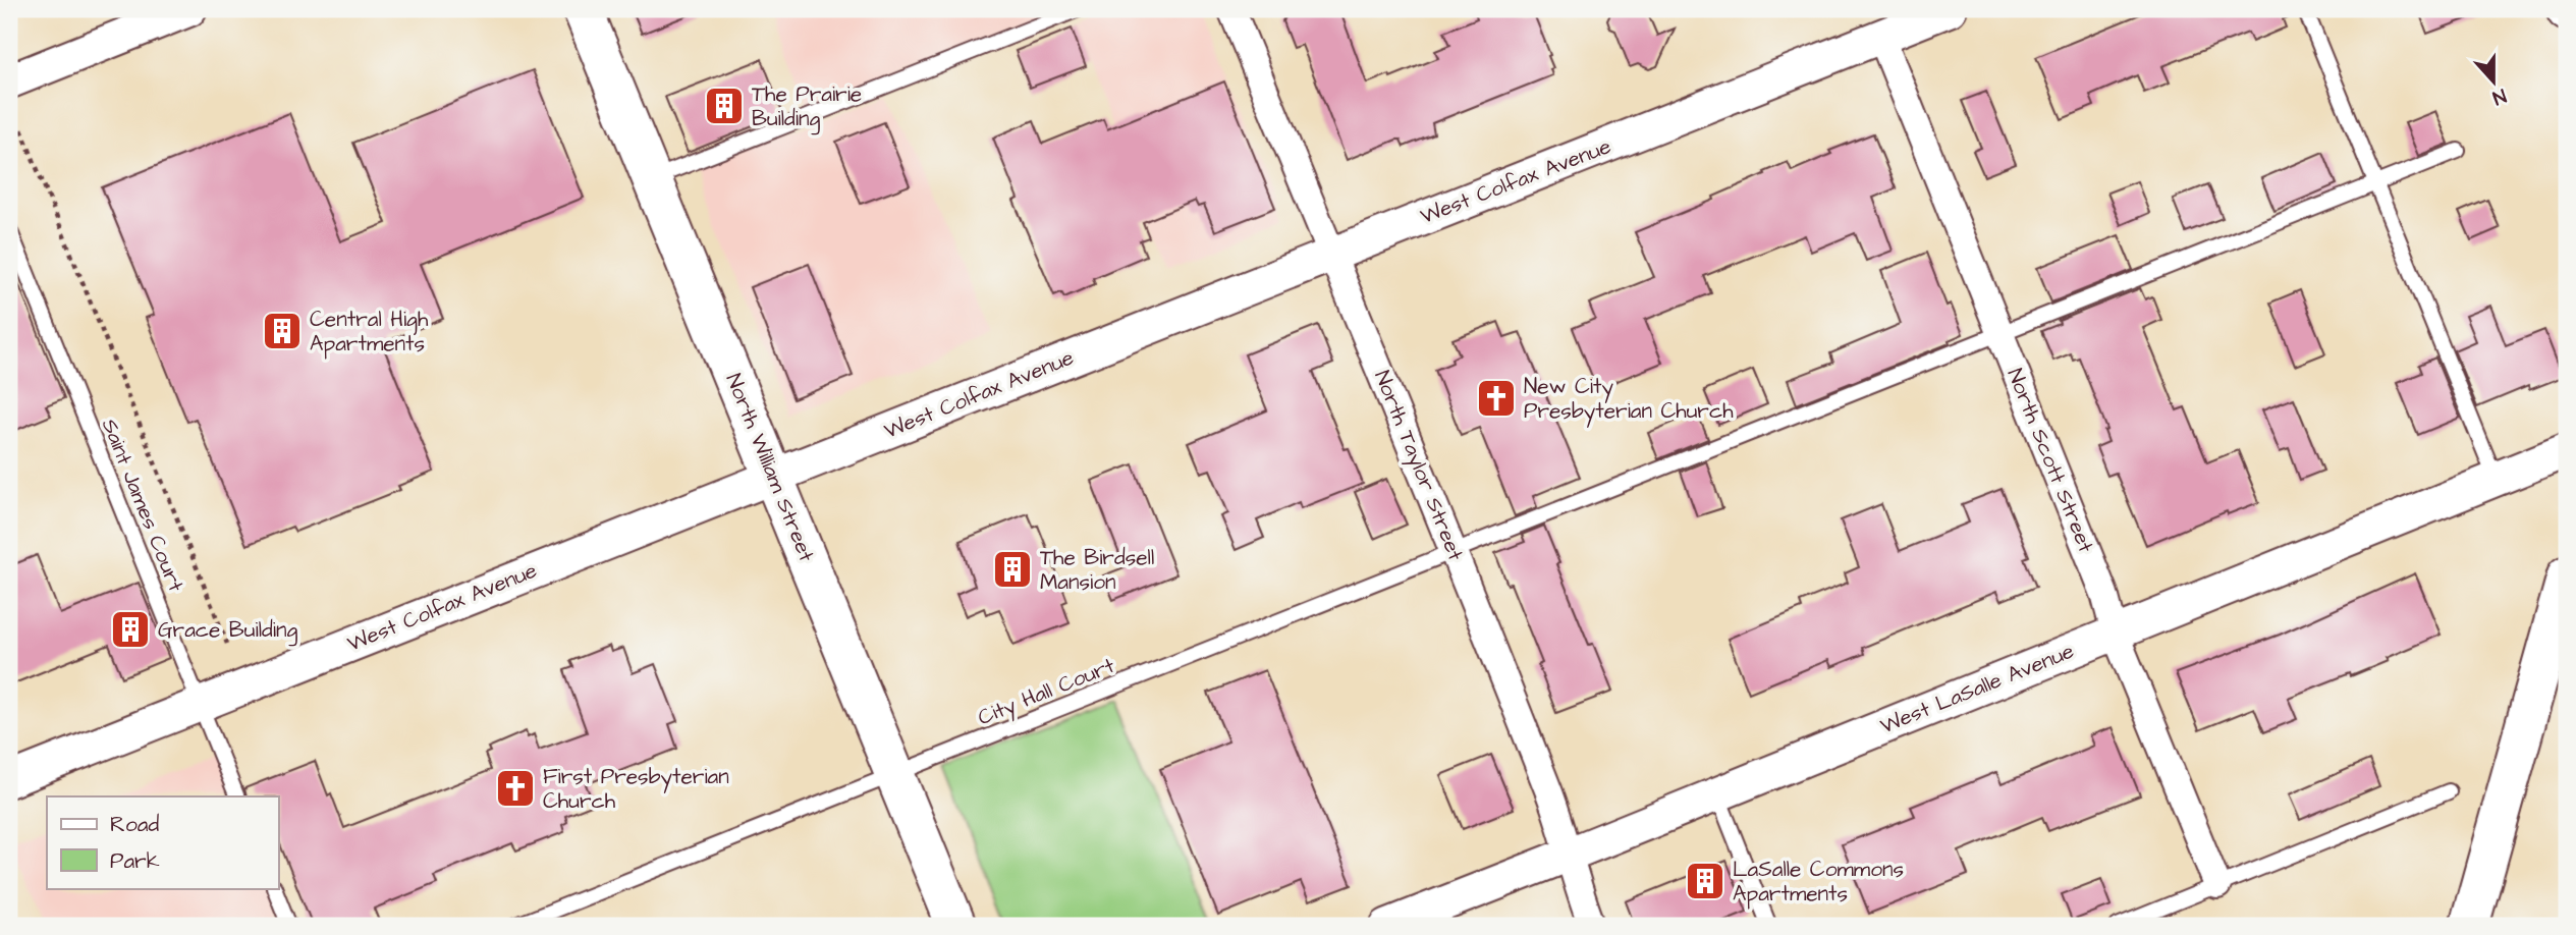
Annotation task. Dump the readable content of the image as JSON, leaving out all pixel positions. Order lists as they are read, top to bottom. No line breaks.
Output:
{"streets":{"main road":["North William Street"],"street":["West Colfax Avenue","North Scott Street","North Taylor Street","West LaSalle Avenue"],"lane":["Saint James Court","City Hall Court"]},"crossings":[["West Colfax Avenue","North Scott Street"],["West Colfax Avenue","North Taylor Street"],["West Colfax Avenue","North William Street"],["West Colfax Avenue","Saint James Court"],["North Scott Street","West LaSalle Avenue"],["North Scott Street","City Hall Court"],["North Taylor Street","West LaSalle Avenue"],["North Taylor Street","City Hall Court"],["North William Street","City Hall Court"]],"places":{"building":["The Prairie Building","Central High Apartments","The Birdsell Mansion","Grace Building","LaSalle Commons Apartments"],"church":["New City Presbyterian Church","First Presbyterian Church"]},"legend":["Road","Park"],"north":"bottom"}
